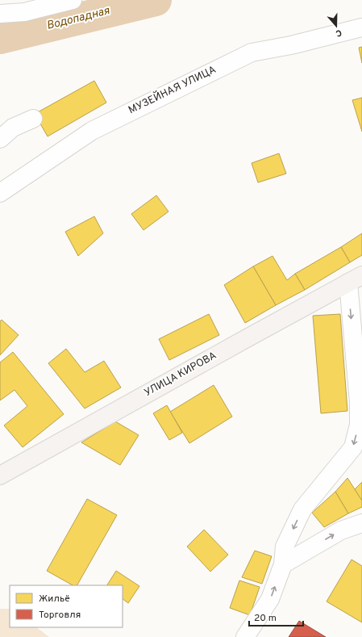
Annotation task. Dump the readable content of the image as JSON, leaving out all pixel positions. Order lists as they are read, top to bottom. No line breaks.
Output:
{"streets":{"main road":["УЛИЦА КИРОВА"],"street":["МУЗЕЙНАЯ УЛИЦА"]},"water":["Водопадная"],"legend":["Жильё","Торговля"],"scale_bar":"20 m","north":"bottom"}
